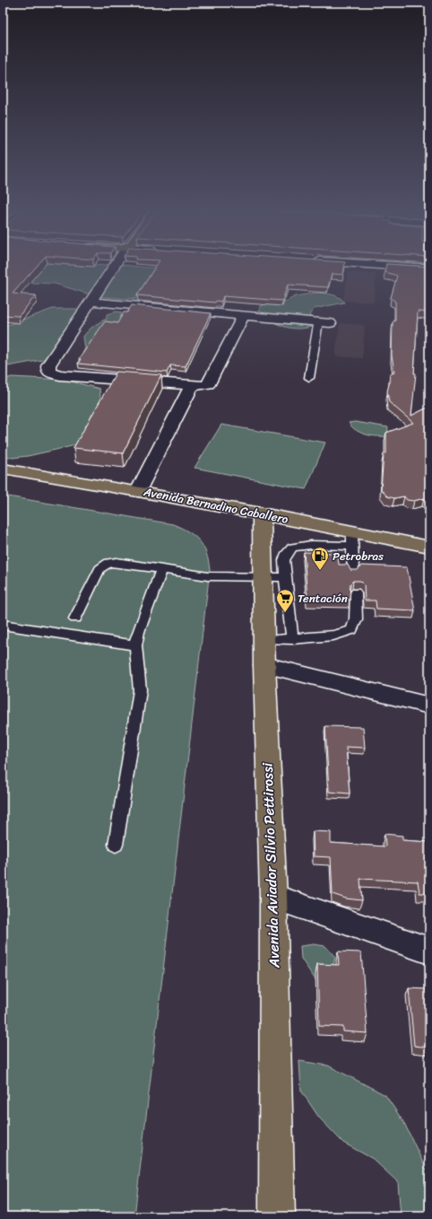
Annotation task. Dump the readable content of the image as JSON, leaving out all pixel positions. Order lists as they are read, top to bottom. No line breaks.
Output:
{"streets":{"main road":["Avenida Bernadino Caballero","Avenida Aviador Silvio Pettirossi"]},"crossings":[["Avenida Bernadino Caballero","Avenida Aviador Silvio Pettirossi"]],"places":{"fuel station":["Petrobras"],"supermarket":["Tentación"]}}
